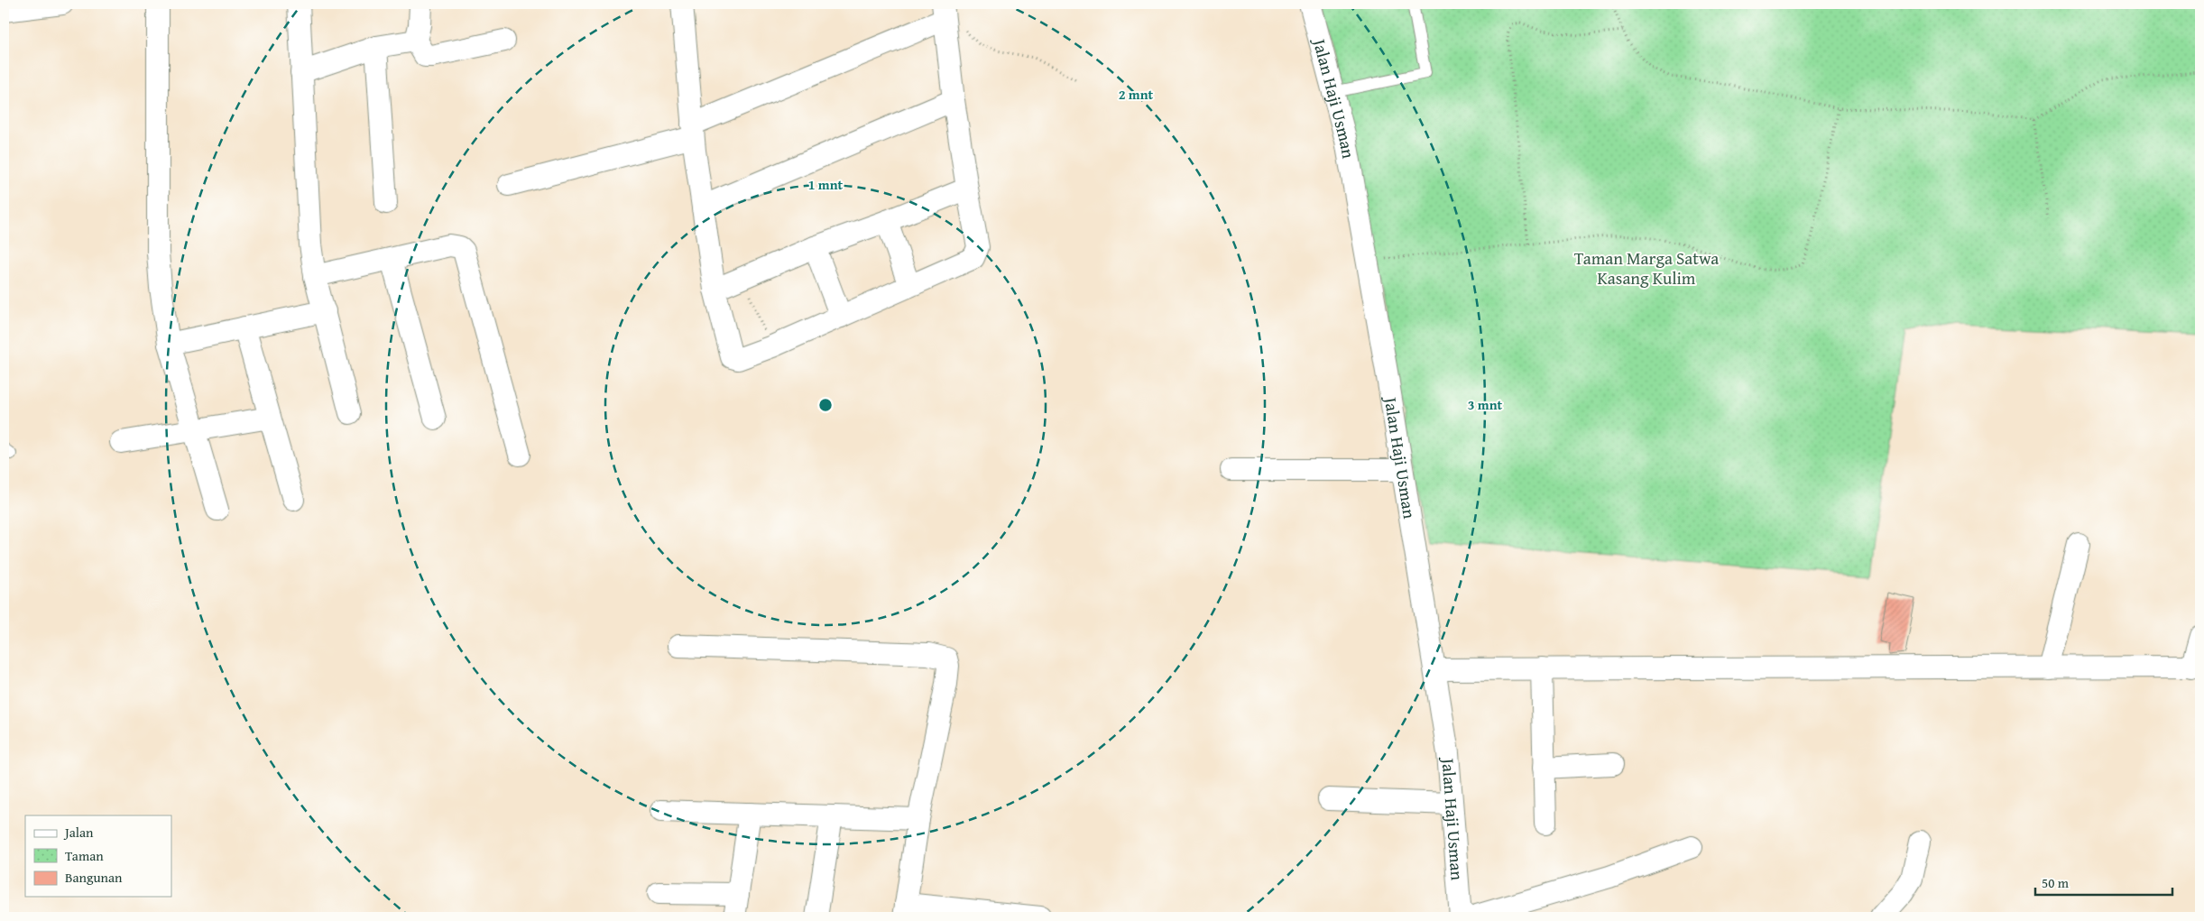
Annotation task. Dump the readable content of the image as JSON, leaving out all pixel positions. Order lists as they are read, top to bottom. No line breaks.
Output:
{"streets":{"street":["Jalan Haji Usman"]},"parks":["Taman Marga Satwa Kasang Kulim"],"legend":["Jalan","Taman","Bangunan"],"scale_bar":"50 m","rings":["2 mnt","1 mnt","3 mnt"]}
